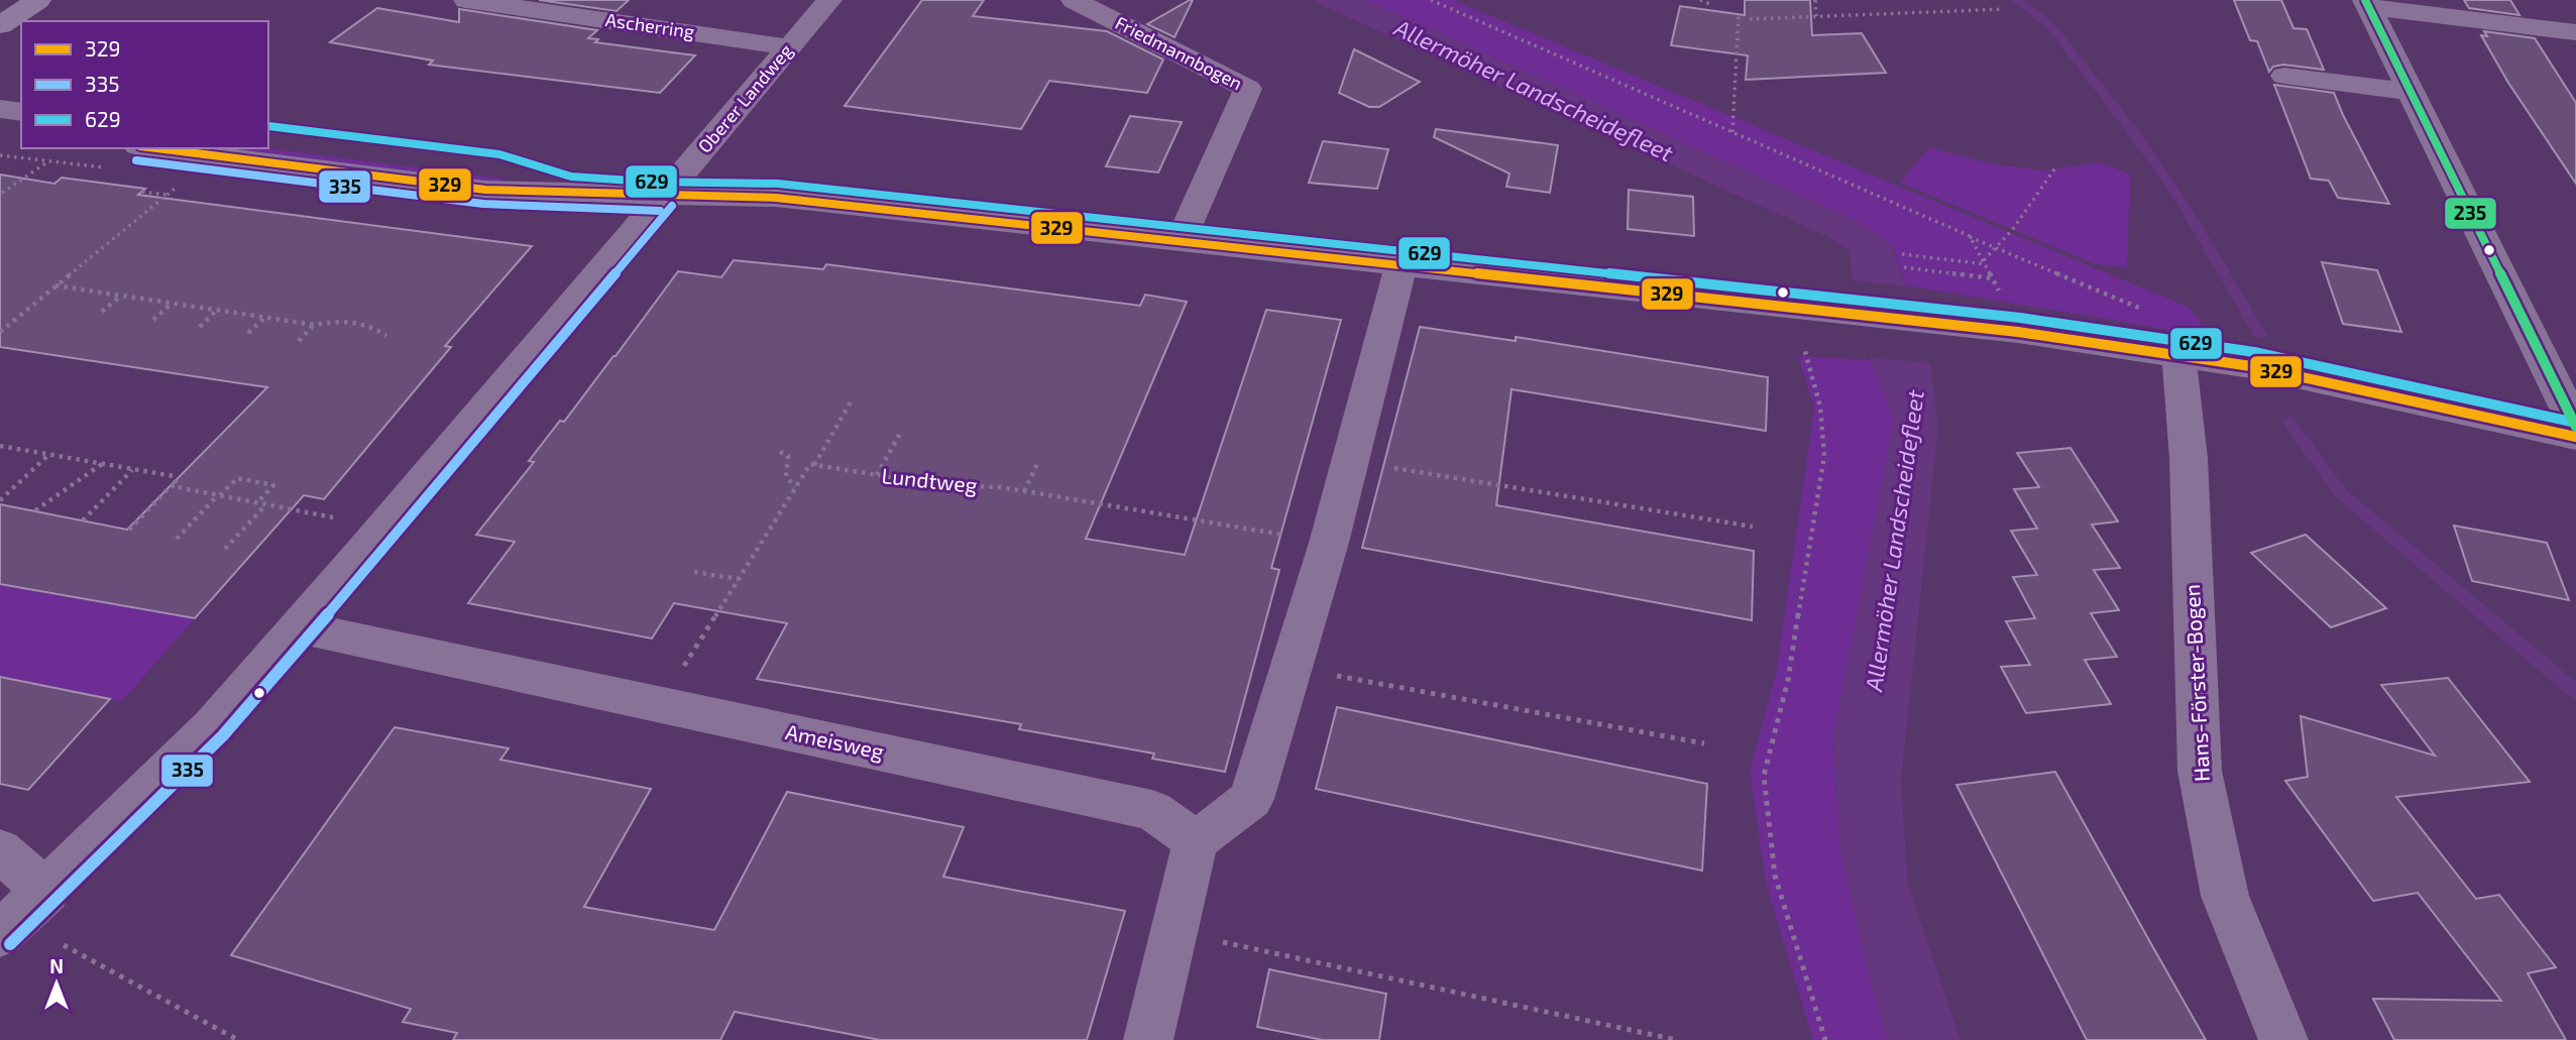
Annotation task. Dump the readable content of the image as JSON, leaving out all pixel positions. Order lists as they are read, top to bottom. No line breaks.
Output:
{"streets":{"street":["Ascherring","Friedmannbogen","Oberer Landweg","Hans-Förster-Bogen","Ameisweg"],"path":["Lundtweg"]},"crossings":[["Ascherring","Oberer Landweg"],["Oberer Landweg","Ameisweg"]],"water":["Allermöher Landscheidefleet"],"lines":["transit line 235","transit line 629","transit line 329","transit line 335"],"legend":["329","335","629"],"north":"top"}
